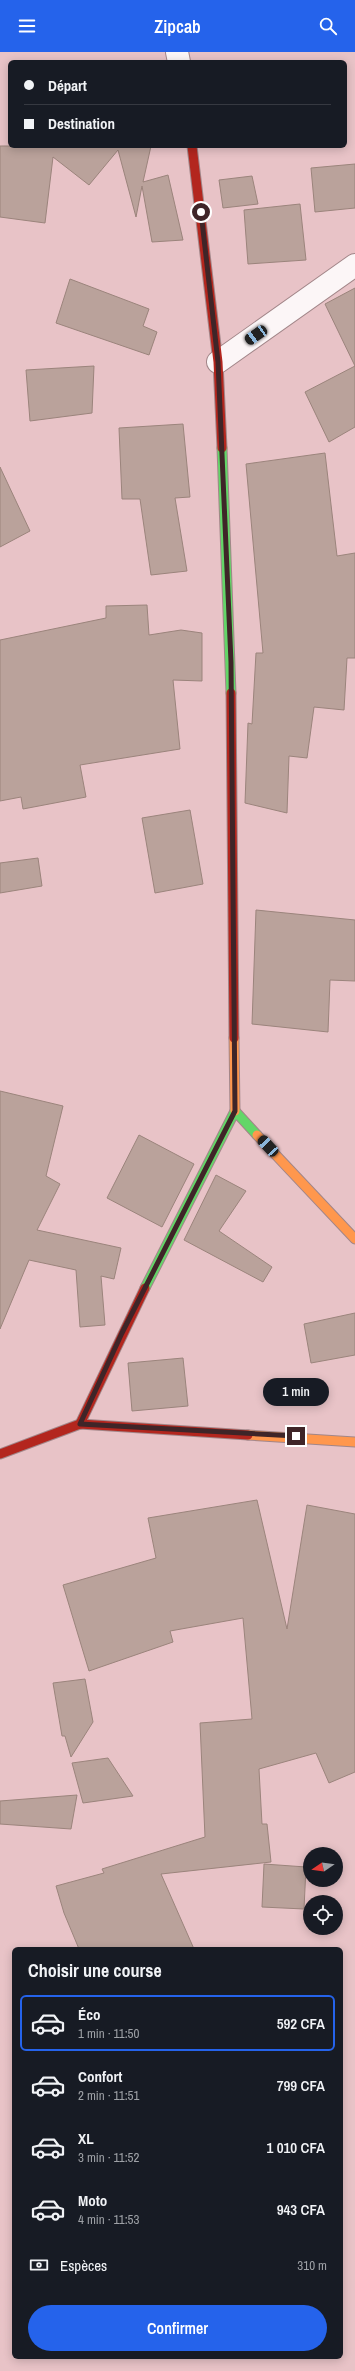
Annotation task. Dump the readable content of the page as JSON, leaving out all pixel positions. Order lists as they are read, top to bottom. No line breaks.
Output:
{"north":"left","page":{"header":"Zipcab","banner":["Départ","Destination"],"bubble":"1 min","heading":"Choisir une course","list":[{"name":"Éco","note":"1 min · 11:50","value":"592 CFA"},{"name":"Confort","note":"2 min · 11:51","value":"799 CFA"},{"name":"XL","note":"3 min · 11:52","value":"1 010 CFA"},{"name":"Moto","note":"4 min · 11:53","value":"943 CFA"}],"pay":["Espèces","310 m"],"buttons":"Confirmer"}}
